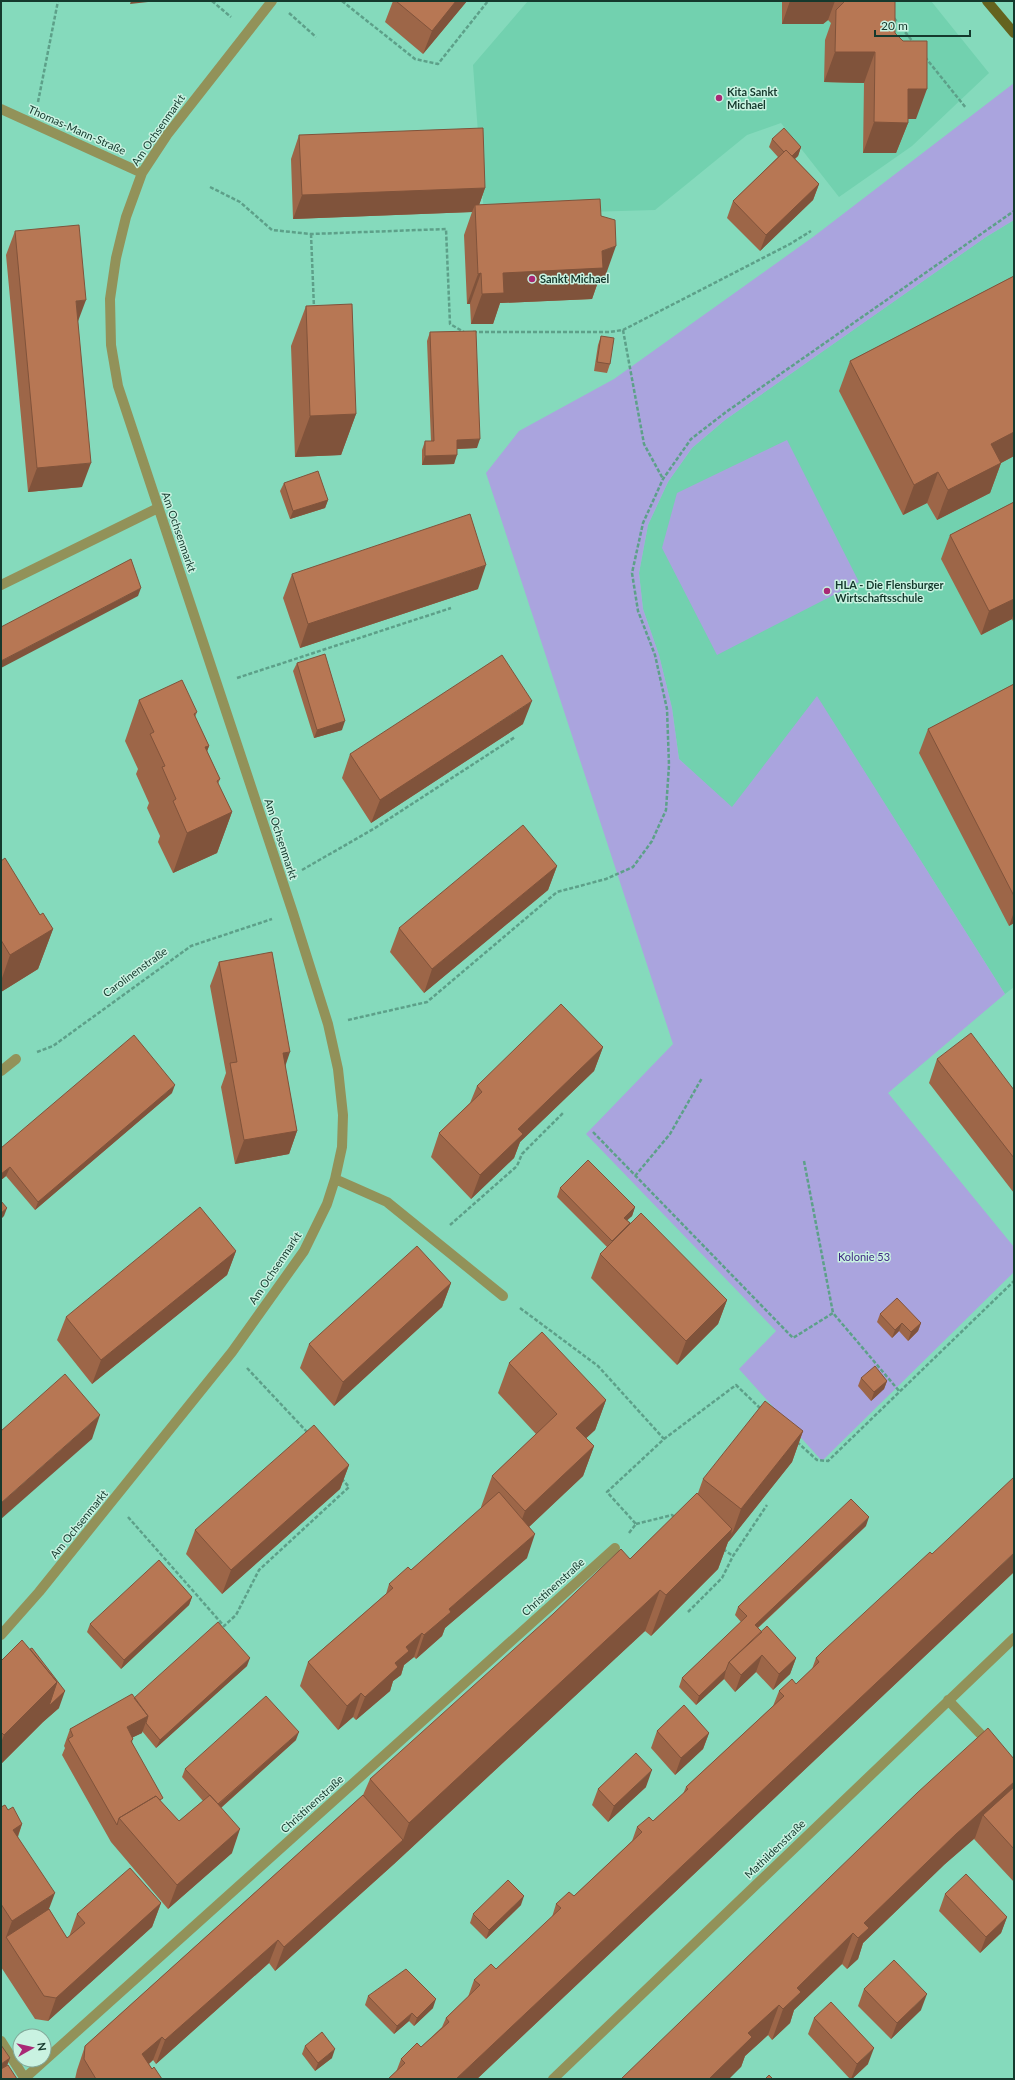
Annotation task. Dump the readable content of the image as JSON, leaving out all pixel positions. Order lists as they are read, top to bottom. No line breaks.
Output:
{"streets":{"street":["Thomas-Mann-Straße","Am Ochsenmarkt","Christinenstraße","Mathildenstraße"],"path":["Carolinenstraße"]},"crossings":[["Thomas-Mann-Straße","Am Ochsenmarkt"],["Am Ochsenmarkt","Carolinenstraße"]],"parks":["Kolonie 53"],"places":["Kita Sankt Michael","Sankt Michael","HLA - Die Flensburger Wirtschaftsschule"],"scale_bar":"20 m","north":"right"}
